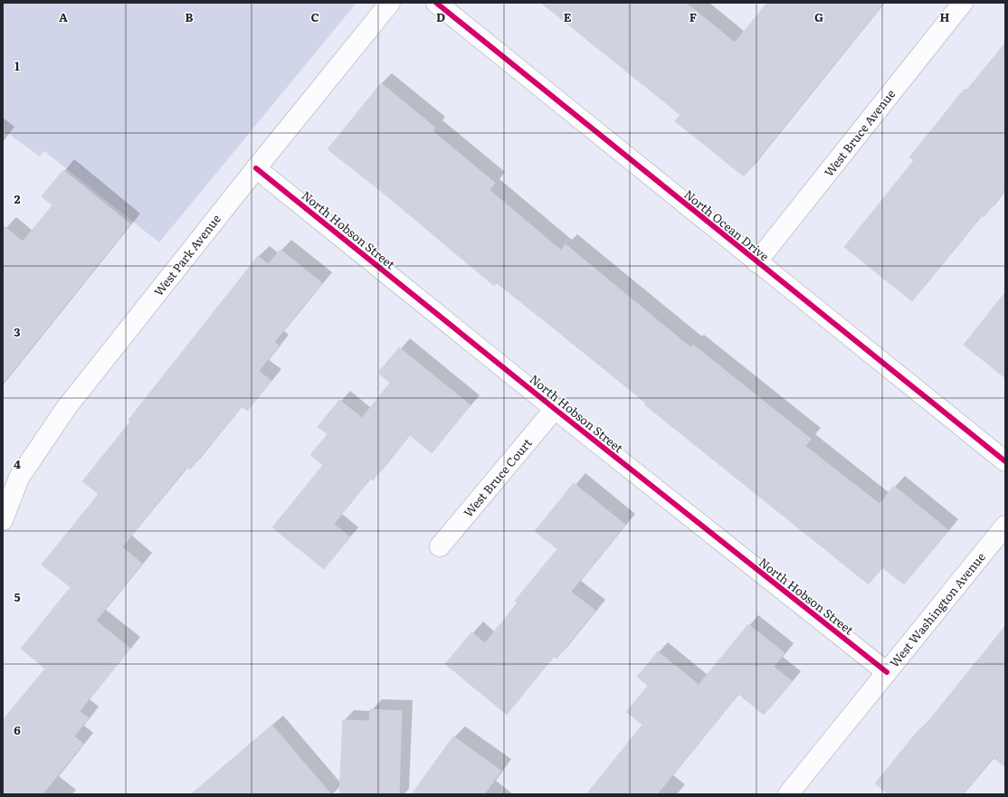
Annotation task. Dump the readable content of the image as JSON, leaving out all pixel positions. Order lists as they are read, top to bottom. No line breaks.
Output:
{"streets":{"street":["West Bruce Avenue","North Ocean Drive","North Hobson Street","West Park Avenue","West Bruce Court","West Washington Avenue"]},"crossings":[["West Bruce Avenue","North Ocean Drive"],["North Hobson Street","West Park Avenue"],["North Hobson Street","West Bruce Court"],["North Hobson Street","West Washington Avenue"]],"grid":{"columns":["A","B","C","D","E","F","G","H"],"rows":["1","2","3","4","5","6"]}}
